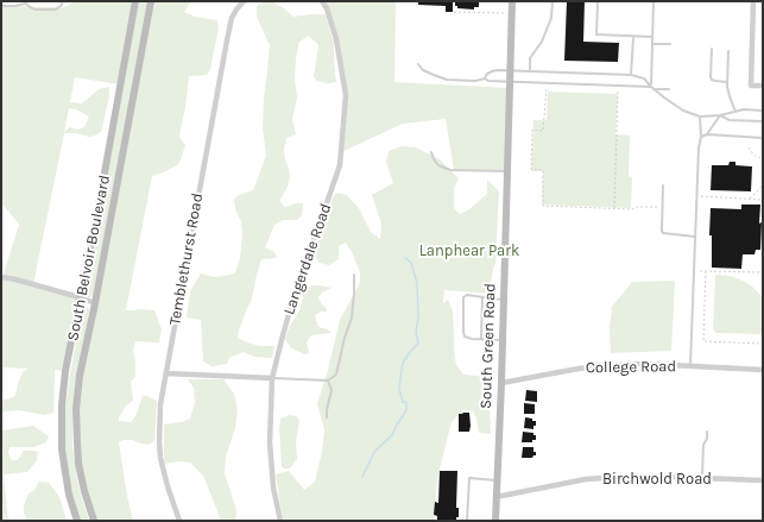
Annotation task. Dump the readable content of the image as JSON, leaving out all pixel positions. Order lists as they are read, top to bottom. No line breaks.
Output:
{"streets":{"street":["South Belvoir Boulevard","Temblethurst Road","Langerdale Road","South Green Road","College Road","Birchwold Road"]},"crossings":[["South Green Road","College Road"],["South Green Road","Birchwold Road"]],"parks":["Lanphear Park"]}
